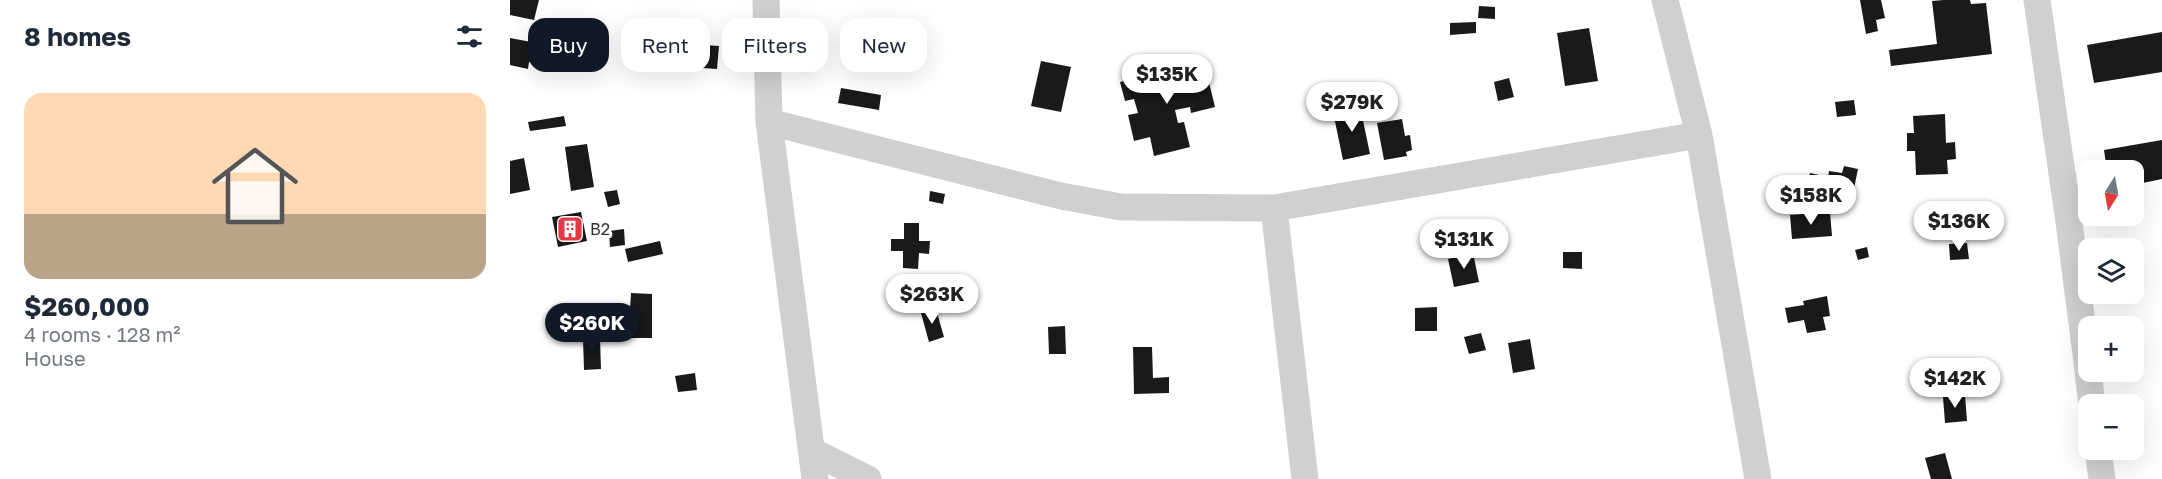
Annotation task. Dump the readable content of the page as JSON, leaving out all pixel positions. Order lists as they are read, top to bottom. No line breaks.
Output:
{"places":{"building":["B2"]},"north":"bottom","page":{"heading":"8 homes","chip":["Buy","Rent","Filters","New"],"price":["$135K","$279K","$158K","$136K","$131K","$263K","$260K","$142K"],"list":[{"name":"$260,000","note":"4 rooms · 128 m² · House"}],"map_buttons":["+","−"]}}
